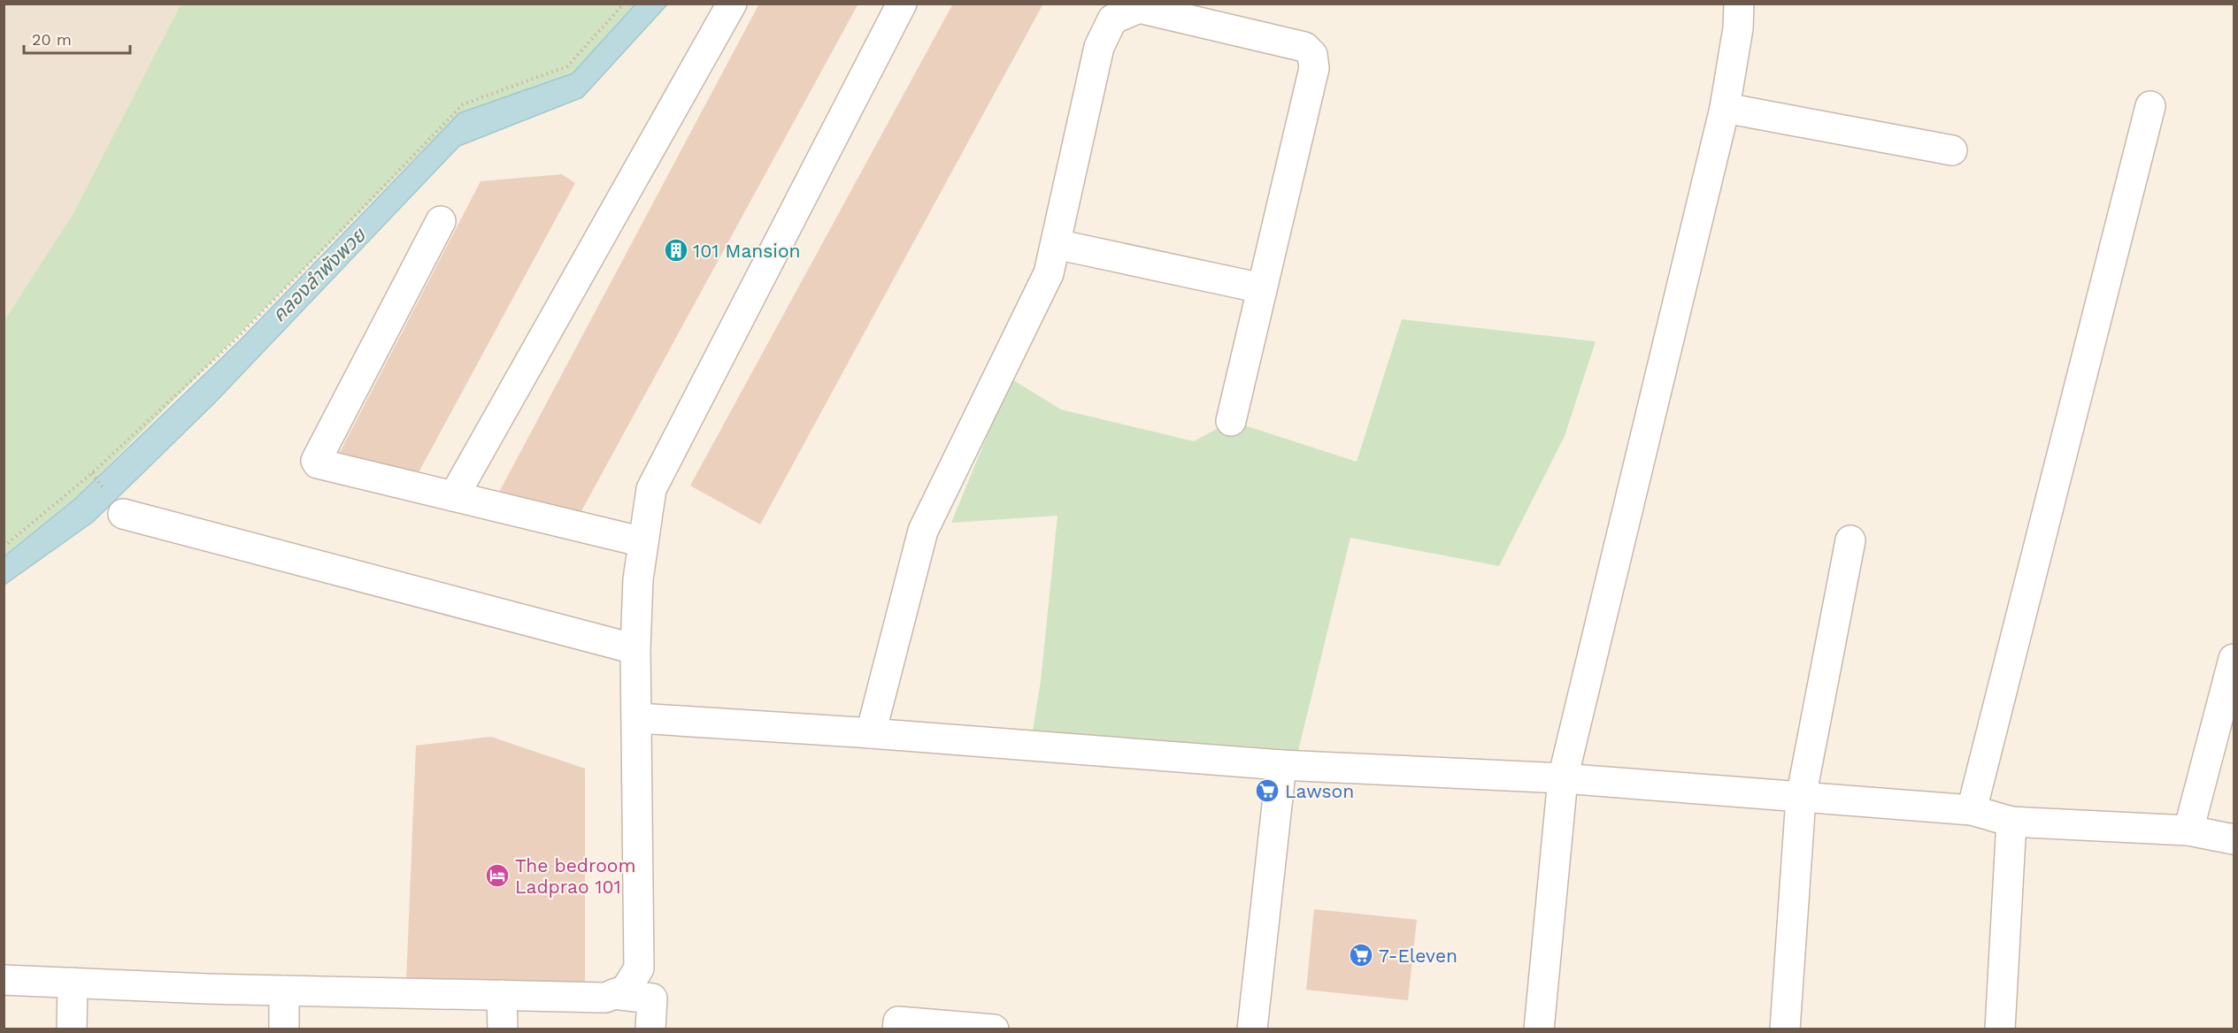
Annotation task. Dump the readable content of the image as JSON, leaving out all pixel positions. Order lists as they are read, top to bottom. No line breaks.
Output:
{"water":["คลองลำพังพวย"],"places":{"building":["101 Mansion"],"supermarket":["Lawson","7-Eleven"],"hotel":["The bedroom Ladprao 101"]},"scale_bar":"20 m"}
